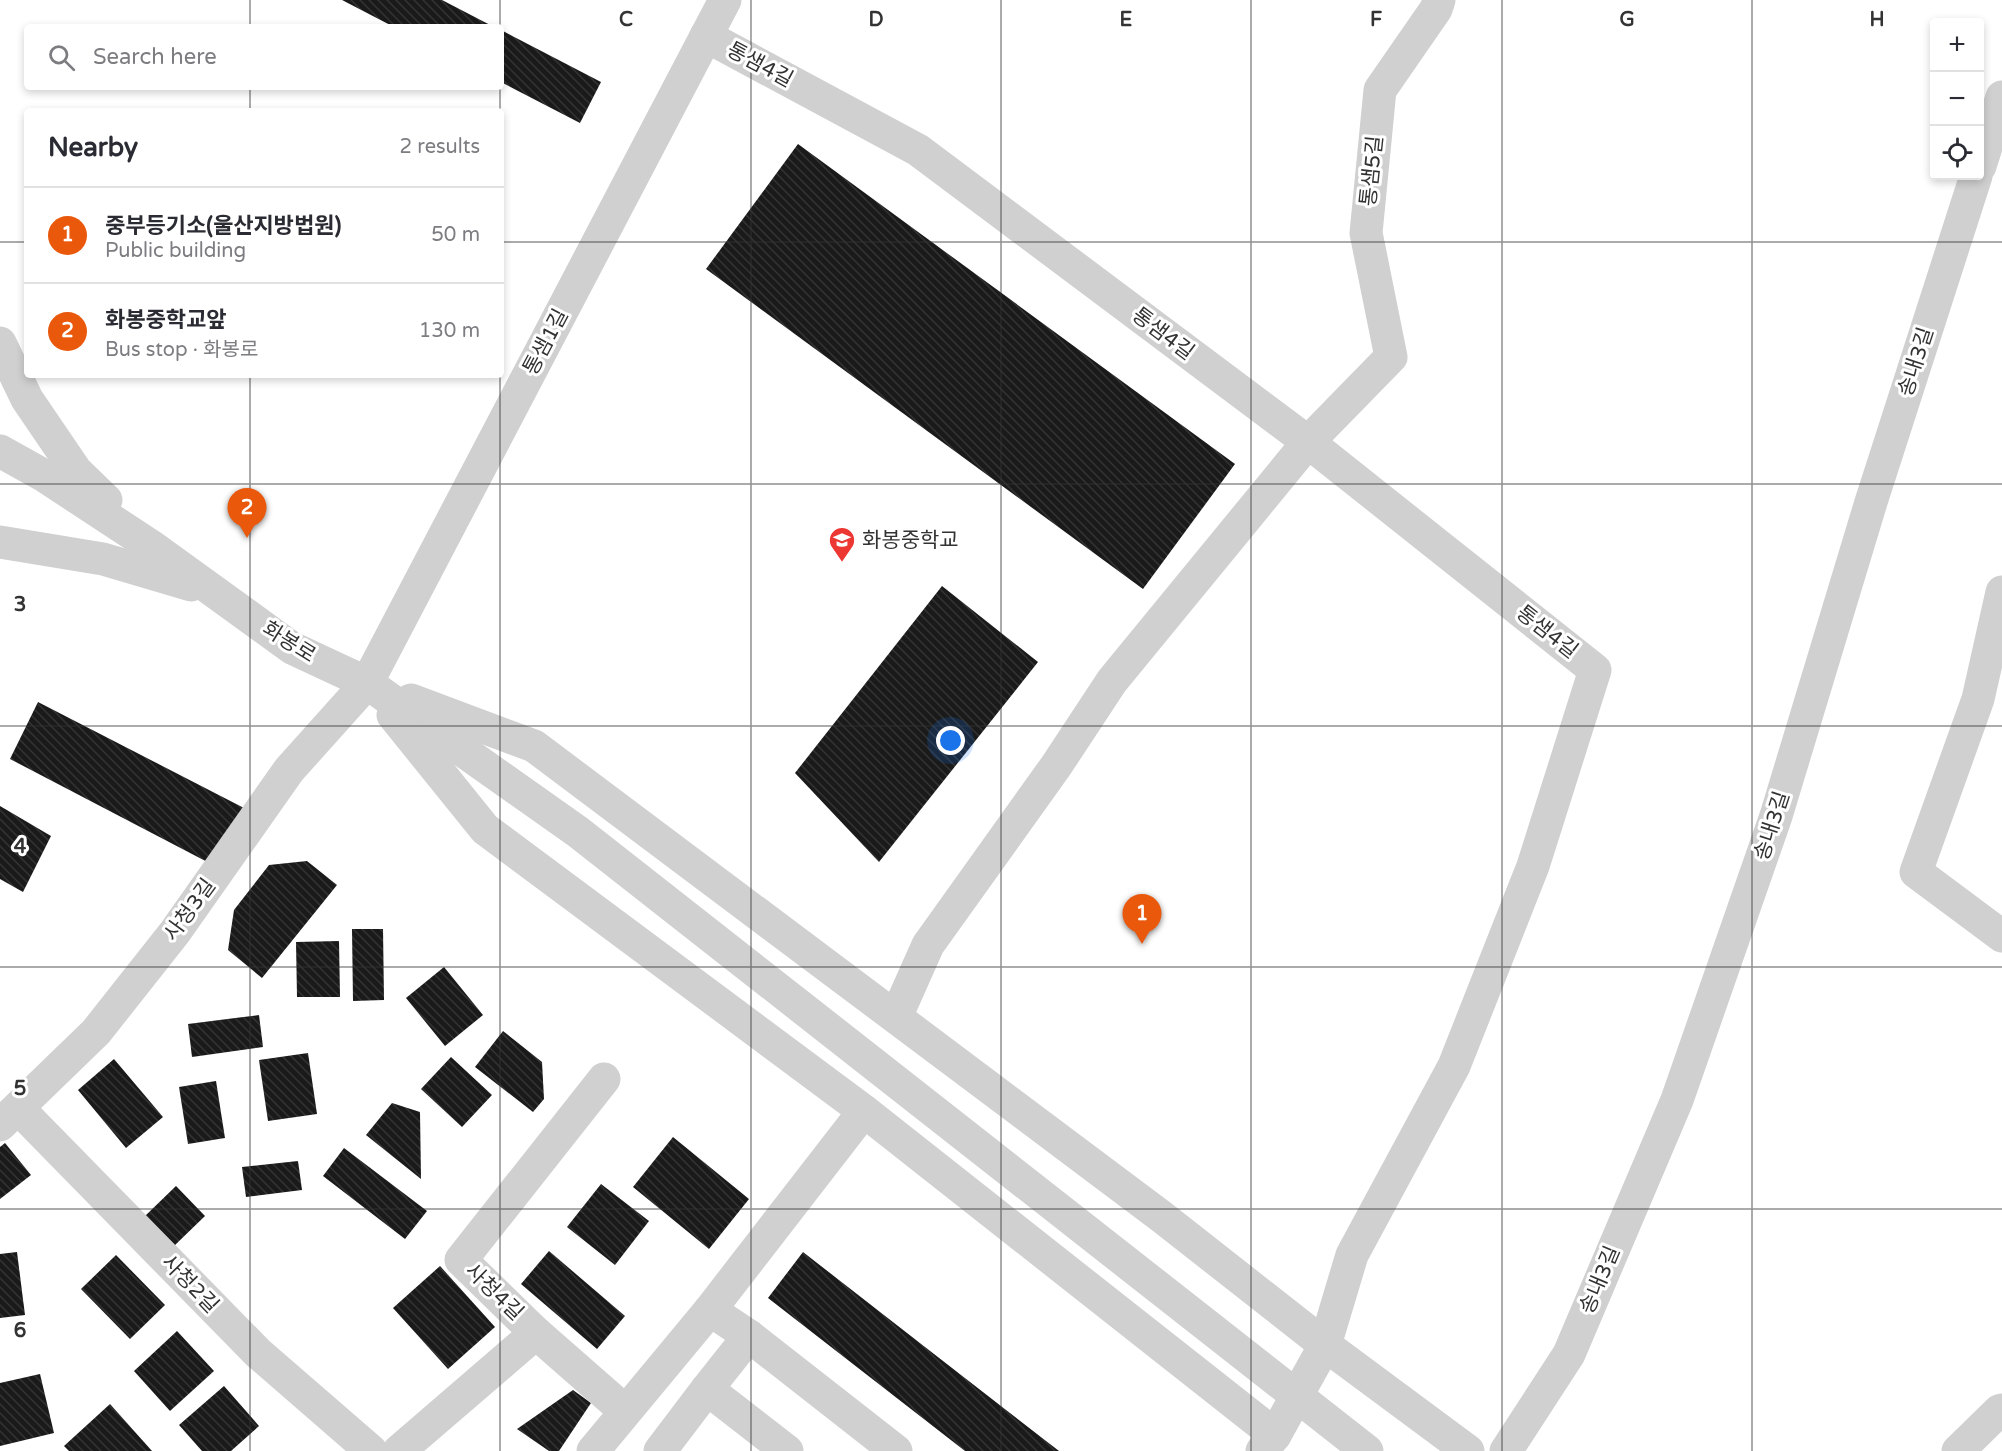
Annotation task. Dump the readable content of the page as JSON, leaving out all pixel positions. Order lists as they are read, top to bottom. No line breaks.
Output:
{"streets":{"street":["통샘4길","통샘5길","통샘1길","송내3길","화봉로","사청3길","사청2길","사청4길"]},"crossings":[["통샘4길","통샘5길"],["통샘4길","통샘1길"],["통샘1길","화봉로"],["통샘1길","사청3길"],["화봉로","사청3길"],["사청3길","사청2길"]],"places":{"school or university":["화봉중학교"]},"page":{"map_buttons":["+","−"],"search":"Search here","heading":["Nearby","2 results"],"list":[{"mark":"1","name":"중부등기소(울산지방법원)","note":"Public building","value":"50 m"},{"mark":"2","name":"화봉중학교앞","note":"Bus stop · 화봉로","value":"130 m"}],"pins":["2","1"]},"grid":{"columns":["C","D","E","F","G","H"],"rows":["3","4","5","6"]}}
